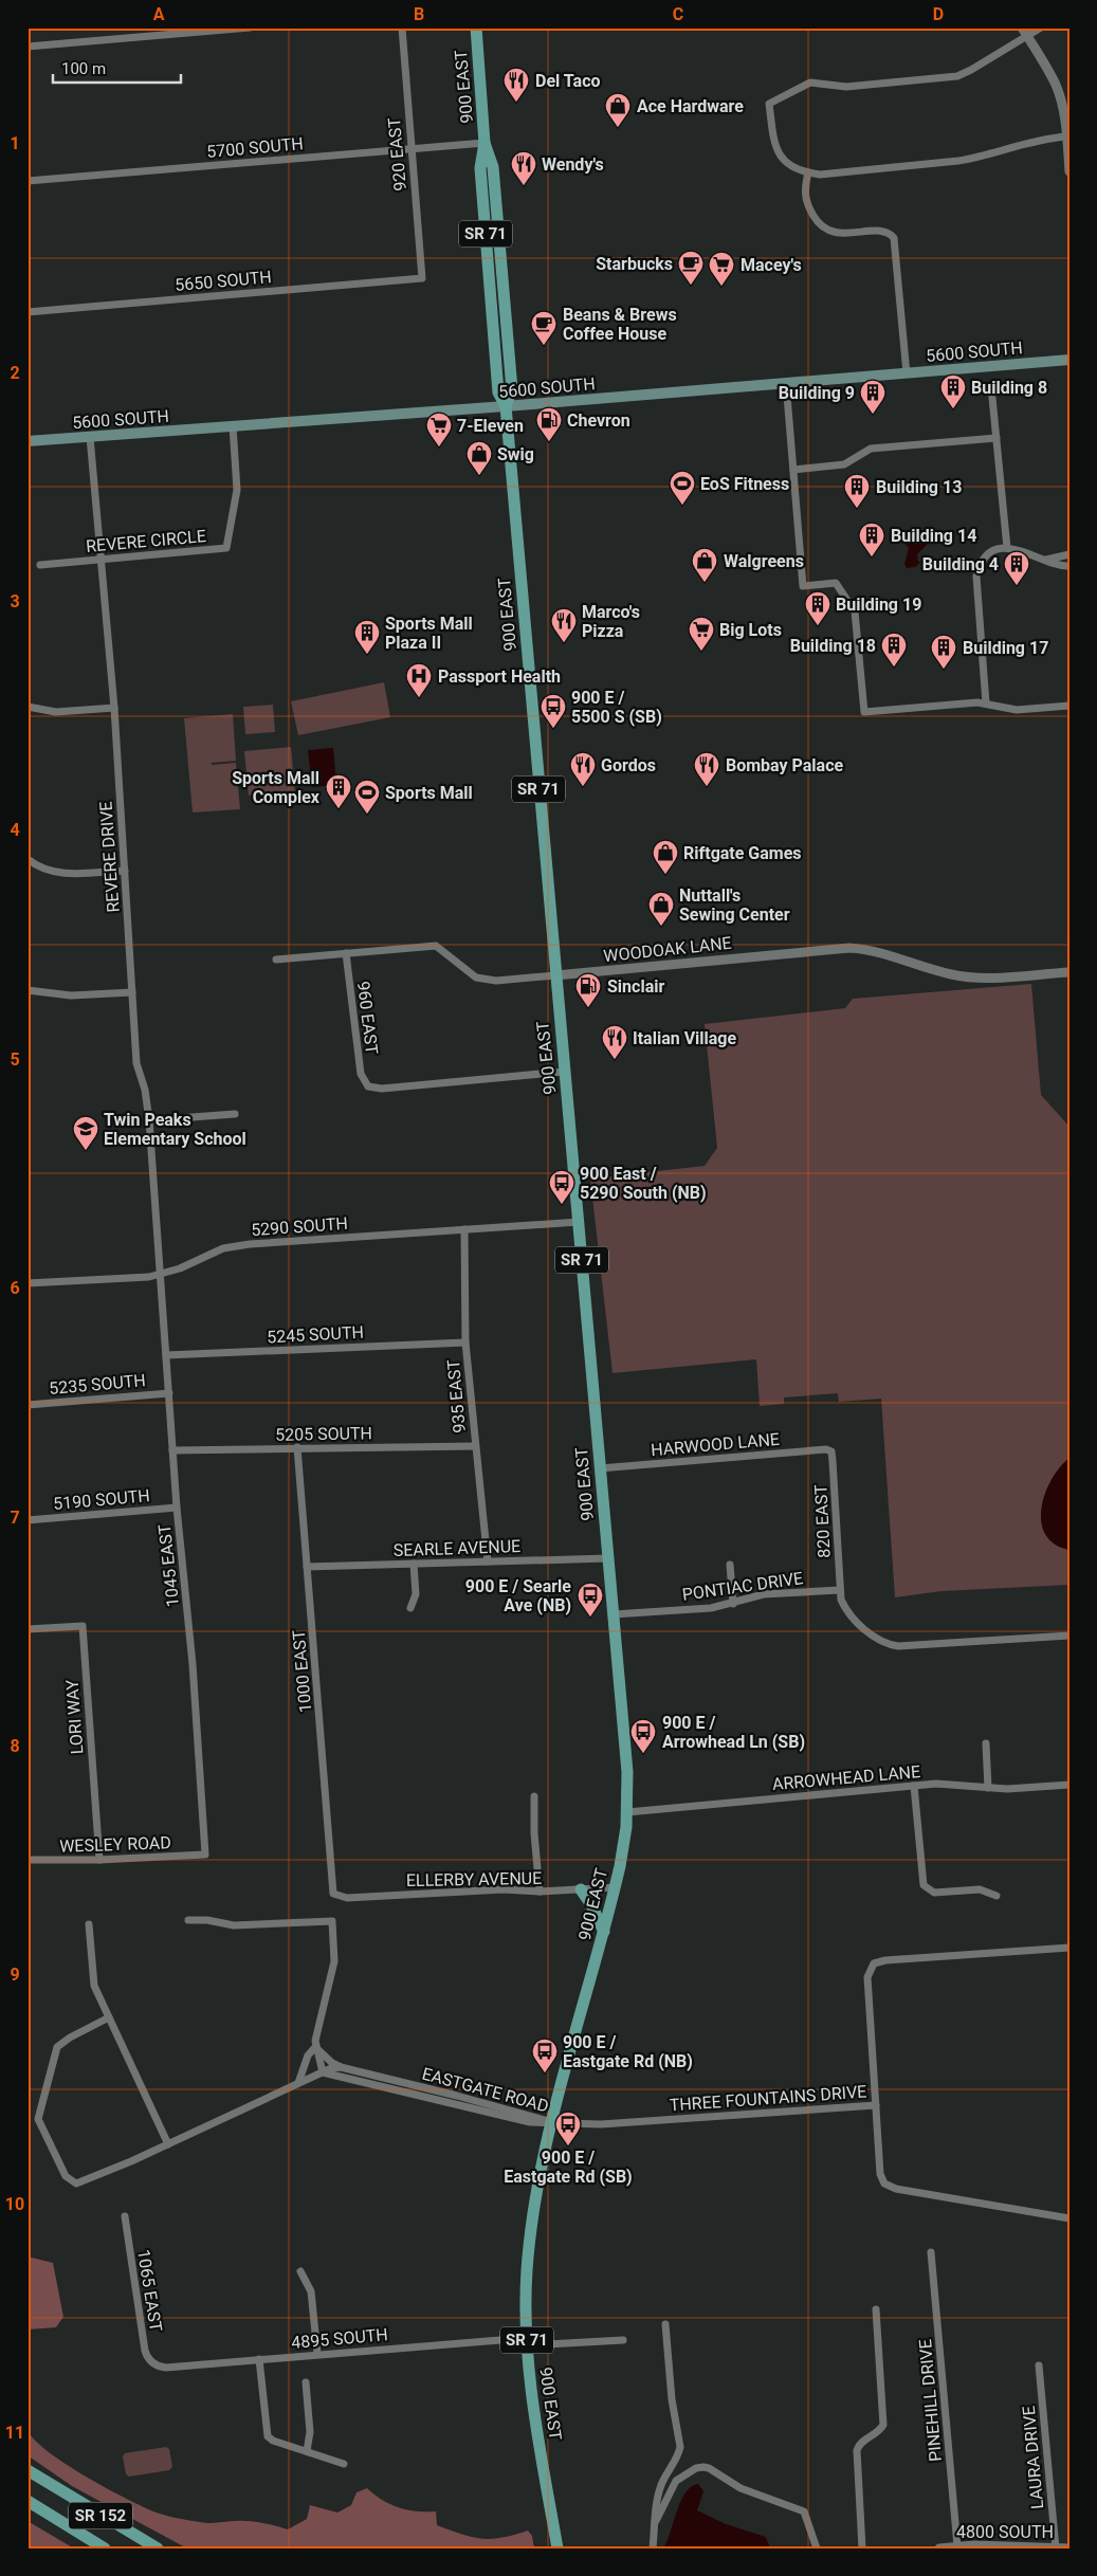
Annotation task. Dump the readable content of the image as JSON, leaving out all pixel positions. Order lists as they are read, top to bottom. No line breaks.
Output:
{"streets":{"main road":["900 EAST","SR 71","5600 SOUTH","SR 152"],"street":["5700 SOUTH","920 EAST","5650 SOUTH","REVERE CIRCLE","REVERE DRIVE","WOODOAK LANE","960 EAST","5290 SOUTH","5245 SOUTH","5235 SOUTH","935 EAST","5205 SOUTH","HARWOOD LANE","5190 SOUTH","820 EAST","SEARLE AVENUE","1045 EAST","PONTIAC DRIVE","1000 EAST","LORI WAY","ARROWHEAD LANE","WESLEY ROAD","ELLERBY AVENUE","EASTGATE ROAD","THREE FOUNTAINS DRIVE","1065 EAST","4895 SOUTH","PINEHILL DRIVE","LAURA DRIVE","4800 SOUTH"]},"crossings":[["900 EAST","5700 SOUTH"],["900 EAST","5600 SOUTH"],["900 EAST","WOODOAK LANE"],["900 EAST","960 EAST"],["900 EAST","5290 SOUTH"],["900 EAST","HARWOOD LANE"],["900 EAST","SEARLE AVENUE"],["900 EAST","PONTIAC DRIVE"],["900 EAST","ARROWHEAD LANE"],["900 EAST","ELLERBY AVENUE"],["900 EAST","EASTGATE ROAD"],["900 EAST","THREE FOUNTAINS DRIVE"],["900 EAST","4895 SOUTH"],["5700 SOUTH","920 EAST"],["920 EAST","5650 SOUTH"],["5600 SOUTH","REVERE CIRCLE"],["5600 SOUTH","REVERE DRIVE"],["REVERE CIRCLE","REVERE DRIVE"],["REVERE DRIVE","5290 SOUTH"],["REVERE DRIVE","1045 EAST"],["WOODOAK LANE","960 EAST"],["5290 SOUTH","935 EAST"],["5290 SOUTH","1045 EAST"],["5245 SOUTH","935 EAST"],["5245 SOUTH","1045 EAST"],["5235 SOUTH","1045 EAST"],["935 EAST","5205 SOUTH"],["935 EAST","SEARLE AVENUE"],["5205 SOUTH","1045 EAST"],["5205 SOUTH","1000 EAST"],["HARWOOD LANE","820 EAST"],["5190 SOUTH","1045 EAST"],["820 EAST","PONTIAC DRIVE"],["SEARLE AVENUE","1000 EAST"],["1045 EAST","WESLEY ROAD"],["1000 EAST","ELLERBY AVENUE"],["LORI WAY","WESLEY ROAD"],["EASTGATE ROAD","THREE FOUNTAINS DRIVE"],["1065 EAST","4895 SOUTH"],["PINEHILL DRIVE","4800 SOUTH"],["LAURA DRIVE","4800 SOUTH"]],"places":{"restaurant":["Del Taco","Wendy's","Marco's Pizza","Gordos","Bombay Palace","Italian Village"],"shop":["Ace Hardware","Swig","Walgreens","Riftgate Games","Nuttall's Sewing Center"],"cafe":["Starbucks","Beans & Brews Coffee House"],"supermarket":["Macey's","7-Eleven","Big Lots"],"building":["Building 8","Building 9","Building 13","Building 14","Building 4","Building 19","Sports Mall Plaza II","Building 18","Building 17","Sports Mall Complex"],"fuel station":["Chevron","Sinclair"],"sports":["EoS Fitness","Sports Mall"],"hospital":["Passport Health"],"bus stop":["900 E / 5500 S (SB)","900 East / 5290 South (NB)","900 E / Searle Ave (NB)","900 E / Arrowhead Ln (SB)","900 E / Eastgate Rd (NB)","900 E / Eastgate Rd (SB)"],"school or university":["Twin Peaks Elementary School"]},"scale_bar":"100 m","grid":{"columns":["A","B","C","D"],"rows":["1","2","3","4","5","6","7","8","9","10","11"]}}
